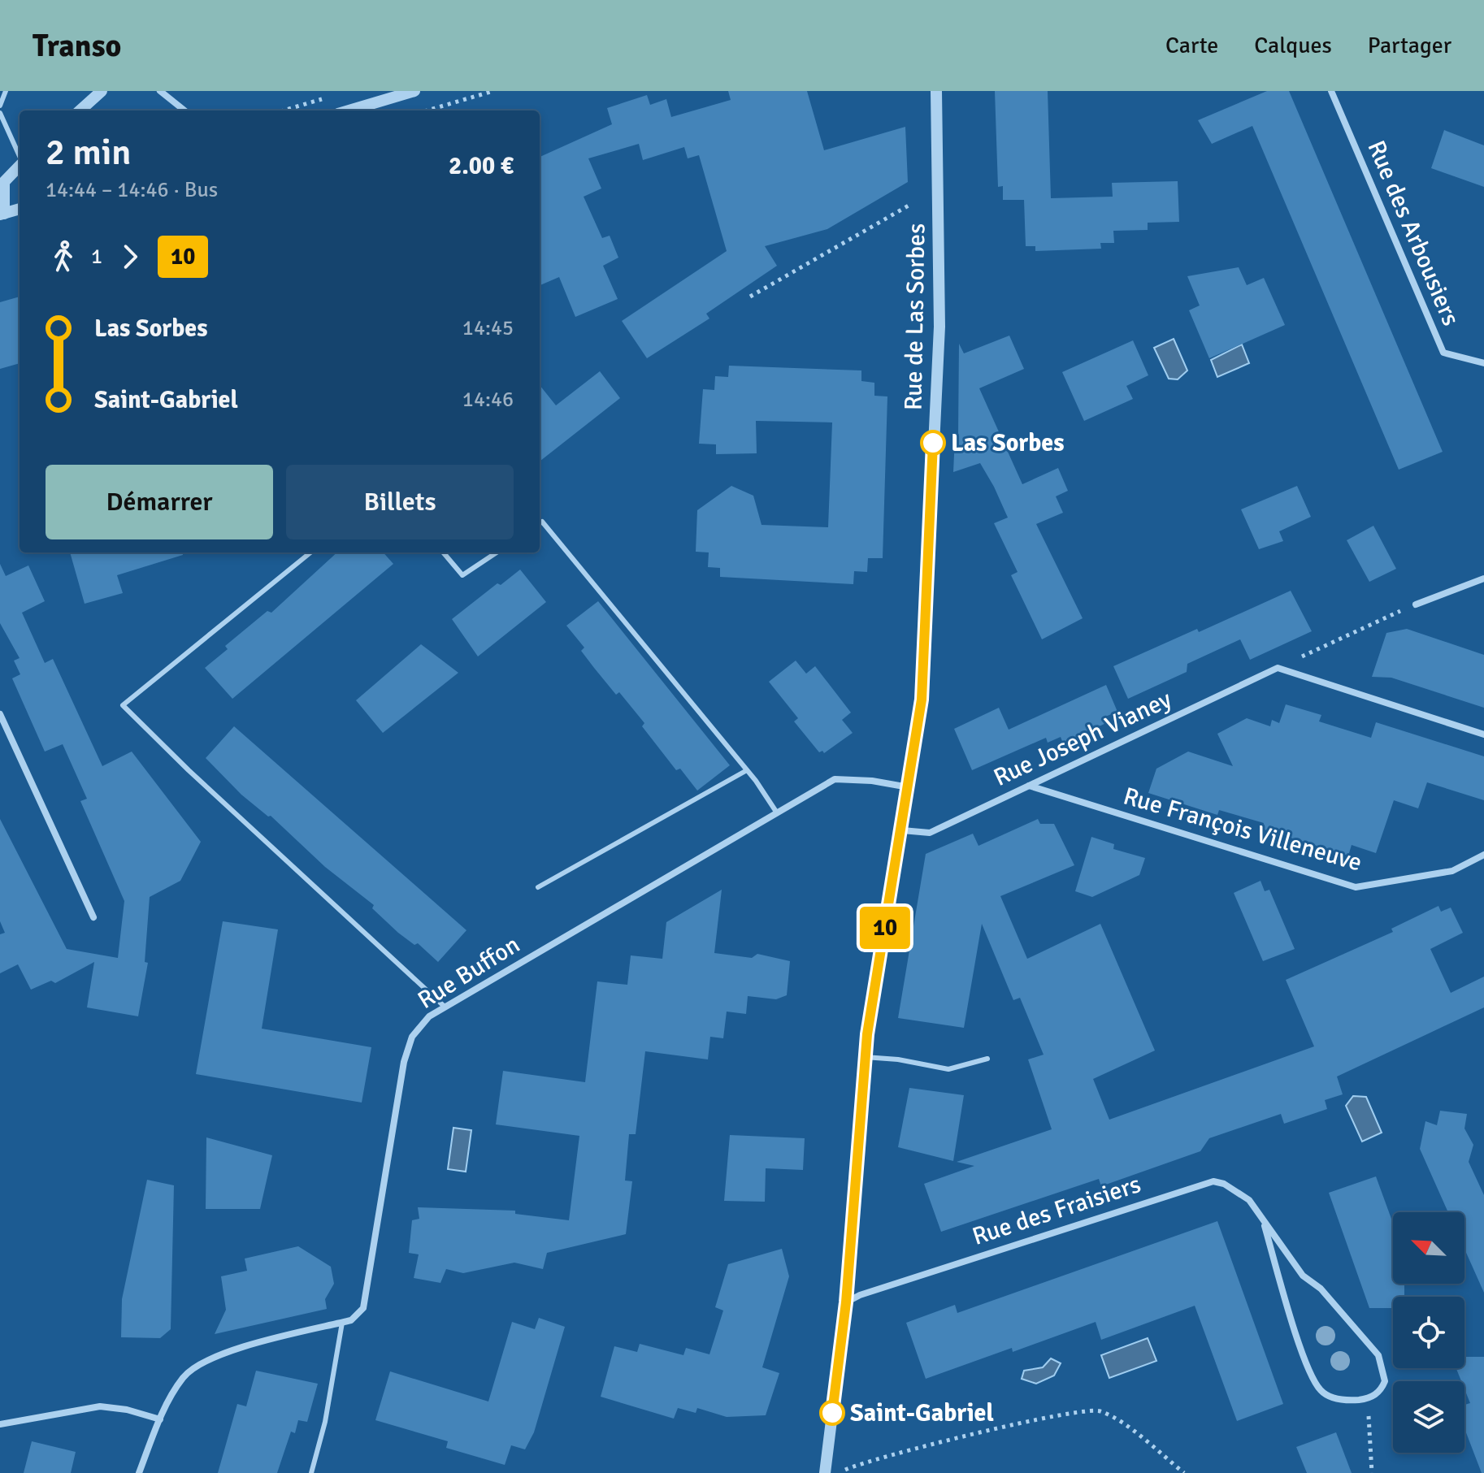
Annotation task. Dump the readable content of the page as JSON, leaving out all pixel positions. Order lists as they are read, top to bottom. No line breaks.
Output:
{"streets":{"street":["Rue des Arbousiers","Rue de Las Sorbes","Rue Joseph Vianey","Rue François Villeneuve","Rue Buffon","Rue des Fraisiers"]},"crossings":[["Rue de Las Sorbes","Rue Joseph Vianey"],["Rue de Las Sorbes","Rue Buffon"],["Rue de Las Sorbes","Rue des Fraisiers"],["Rue Joseph Vianey","Rue François Villeneuve"]],"places":["Las Sorbes","Saint-Gabriel"],"lines":["bus line 10"],"north":"top left","page":{"header":"Transo","nav":["Carte","Calques","Partager"],"on_map":"10","heading":["2 min","14:44 – 14:46 · Bus","2.00 €"],"legs":["1","10"],"list":[{"name":"Las Sorbes","value":"14:45"},{"name":"Saint-Gabriel","value":"14:46"}],"buttons":["Démarrer","Billets"]}}
